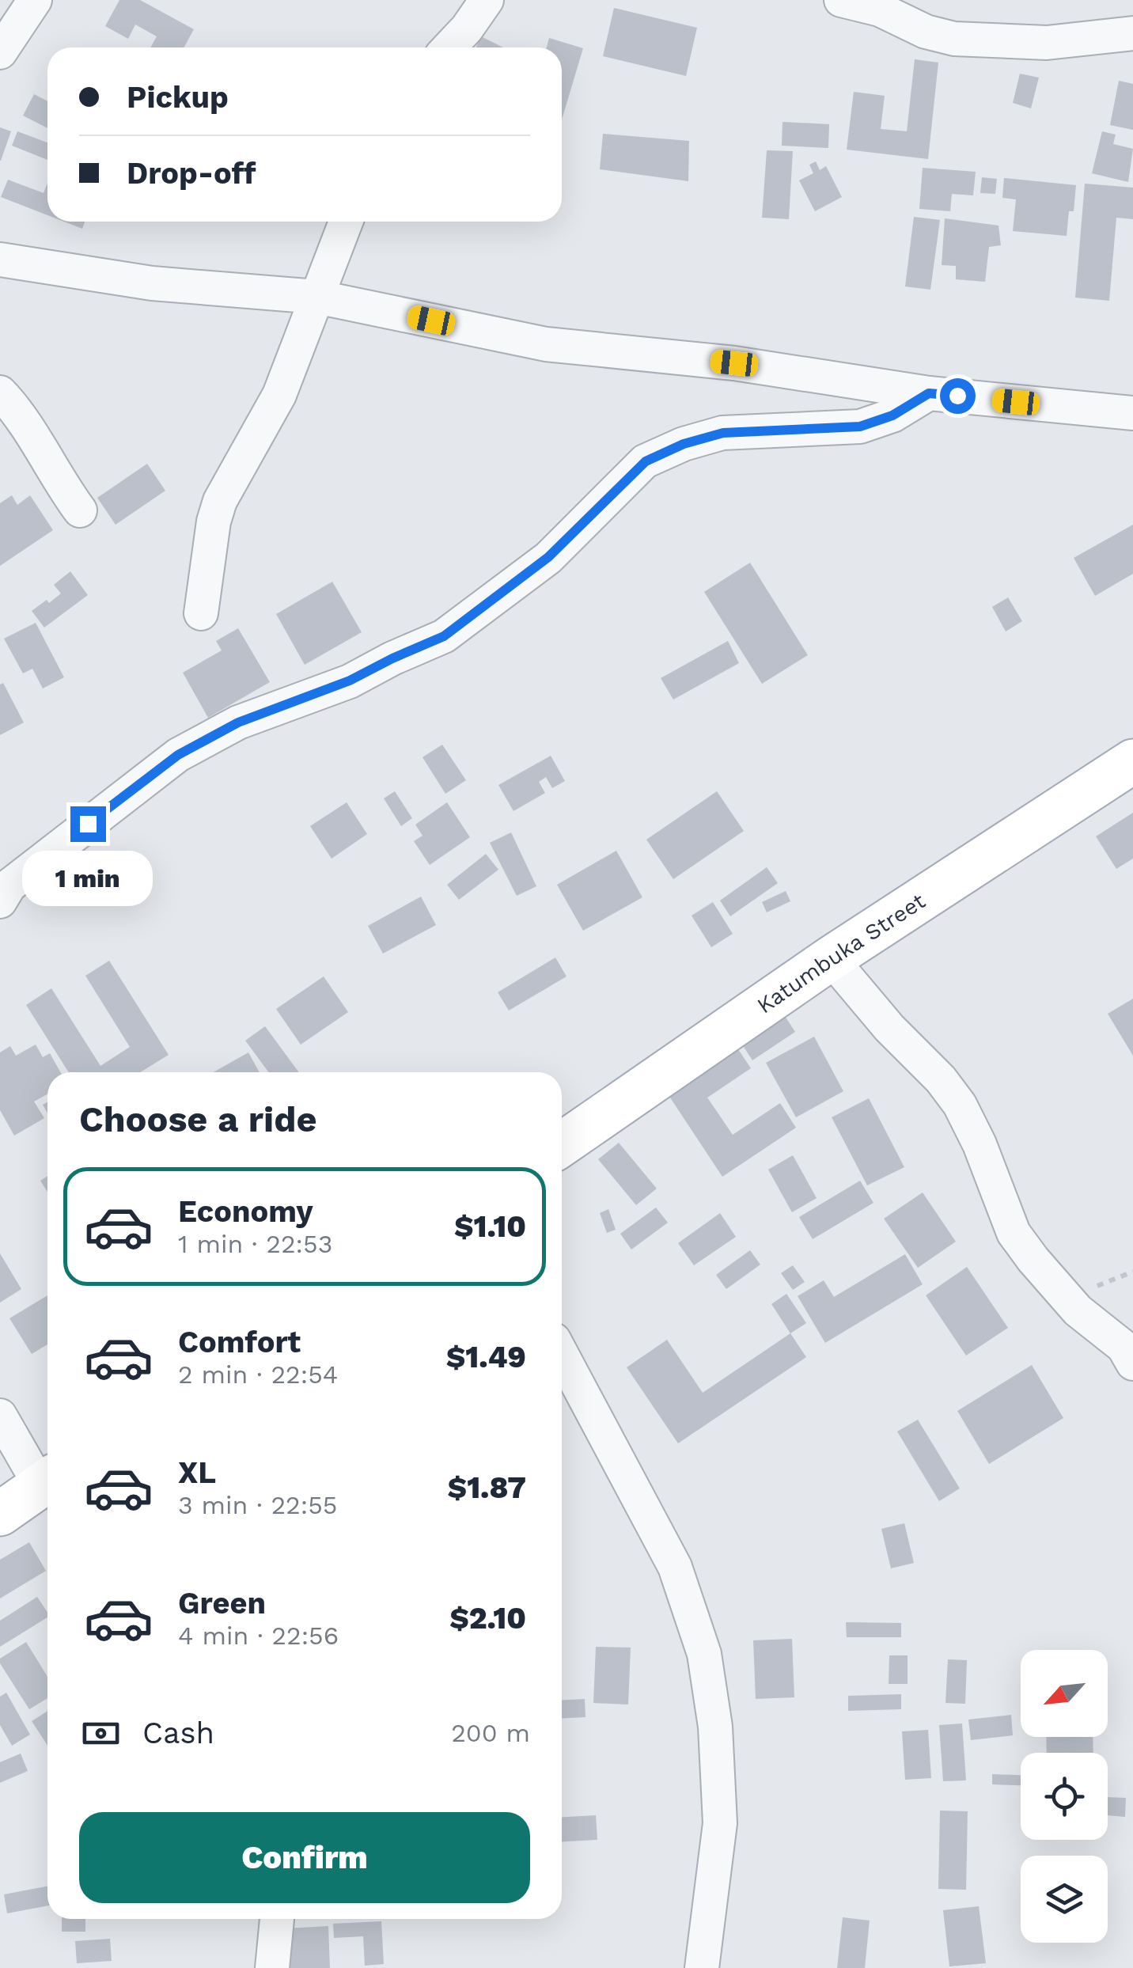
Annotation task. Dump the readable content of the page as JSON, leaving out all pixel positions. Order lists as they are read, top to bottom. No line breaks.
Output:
{"streets":{"main road":["Katumbuka Street"]},"north":"bottom left","page":{"banner":["Pickup","Drop-off"],"bubble":"1 min","heading":"Choose a ride","list":[{"name":"Economy","note":"1 min · 22:53","value":"$1.10"},{"name":"Comfort","note":"2 min · 22:54","value":"$1.49"},{"name":"XL","note":"3 min · 22:55","value":"$1.87"},{"name":"Green","note":"4 min · 22:56","value":"$2.10"}],"pay":["Cash","200 m"],"buttons":"Confirm"}}
